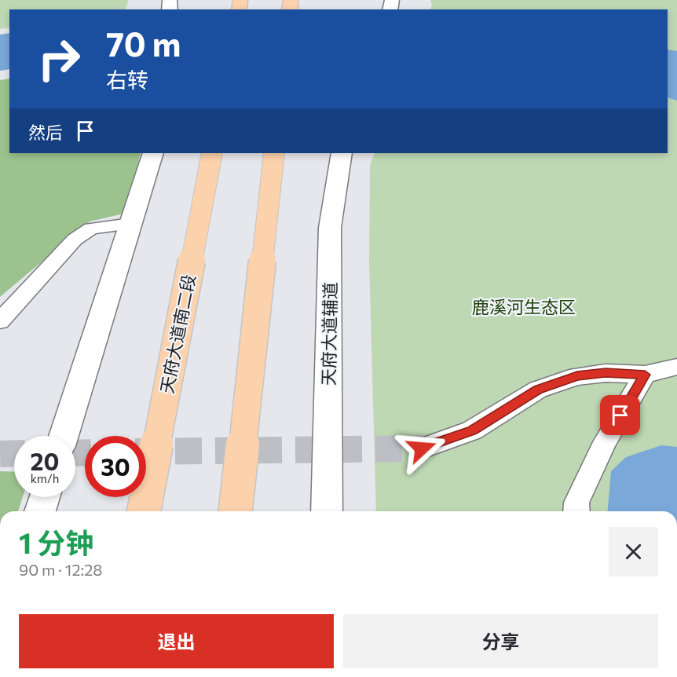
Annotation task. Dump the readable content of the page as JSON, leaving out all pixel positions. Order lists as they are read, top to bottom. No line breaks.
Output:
{"streets":{"highway":["天府大道南二段"],"street":["天府大道辅道"]},"parks":["鹿溪河生态区"],"page":{"turn":["70 m","右转"],"then":"然后","speed":"20 km/h","limit":"30","heading":["1 分钟","90 m · 12:28"],"buttons":["退出","分享"]}}
